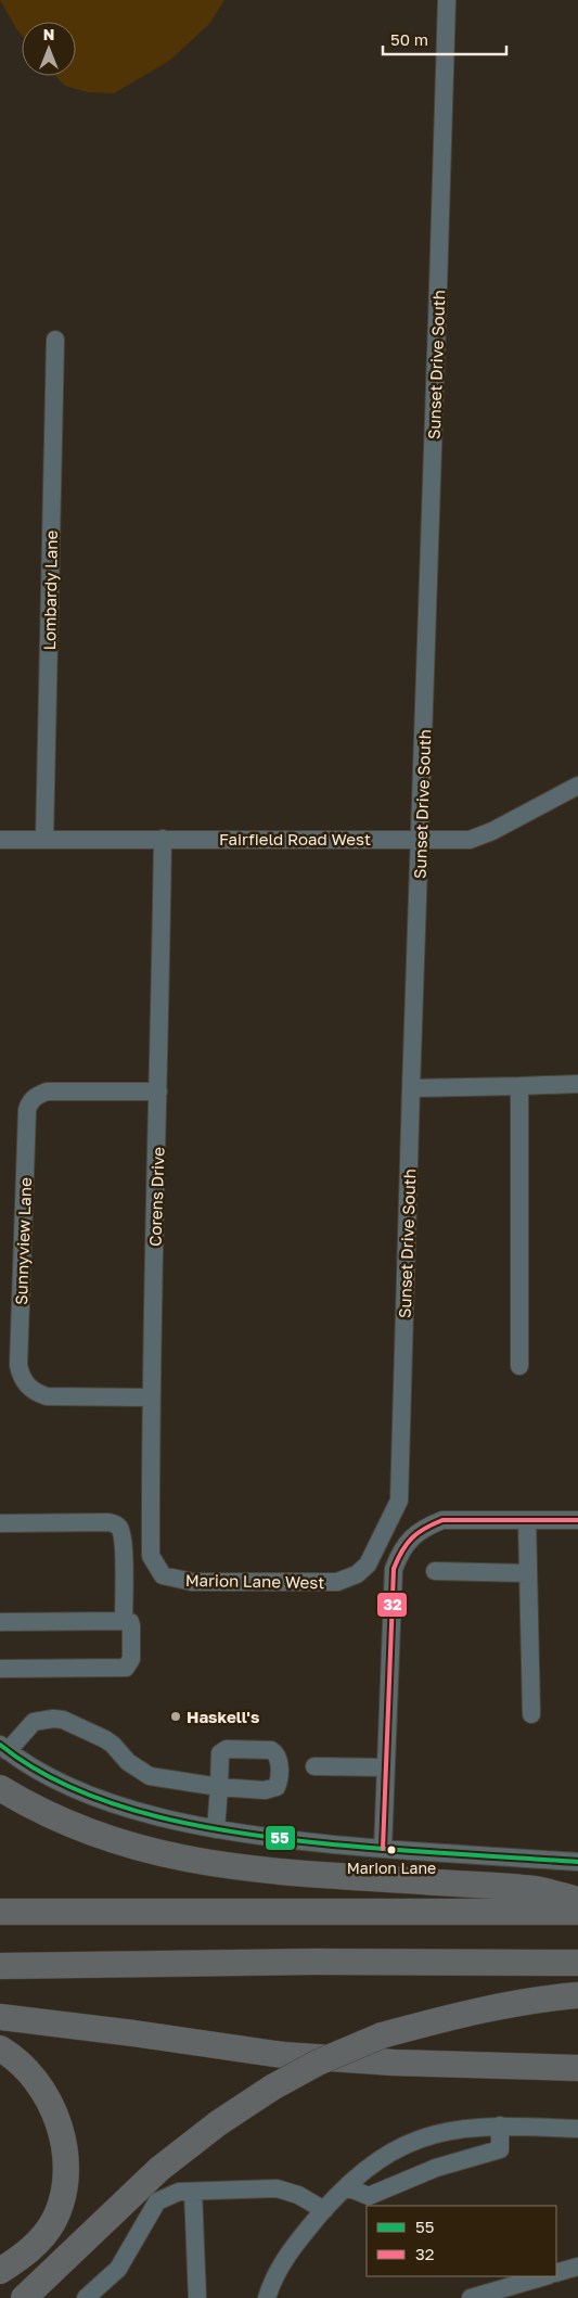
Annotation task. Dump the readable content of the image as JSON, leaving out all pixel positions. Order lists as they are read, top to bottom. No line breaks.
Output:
{"streets":{"street":["Sunset Drive South","Lombardy Lane","Fairfield Road West","Corens Drive","Sunnyview Lane","Marion Lane West"]},"crossings":[["Sunset Drive South","Fairfield Road West"],["Sunset Drive South","Marion Lane West"],["Lombardy Lane","Fairfield Road West"],["Fairfield Road West","Corens Drive"],["Corens Drive","Sunnyview Lane"],["Corens Drive","Marion Lane West"]],"places":["Haskell's","Marion Lane"],"lines":["transit line 32","transit line 55"],"legend":["55","32"],"scale_bar":"50 m","north":"top"}
